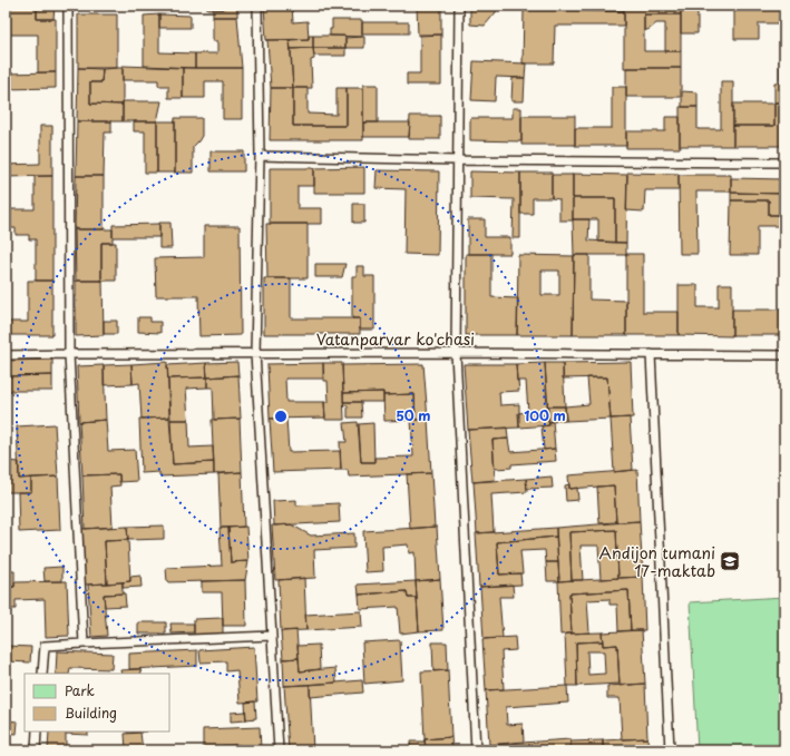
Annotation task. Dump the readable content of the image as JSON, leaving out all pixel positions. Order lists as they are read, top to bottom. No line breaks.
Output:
{"streets":{"lane":["Vatanparvar ko'chasi"]},"places":{"school or university":["Andijon tumani 17-maktab"]},"legend":["Park","Building"],"rings":["50 m","100 m"]}
